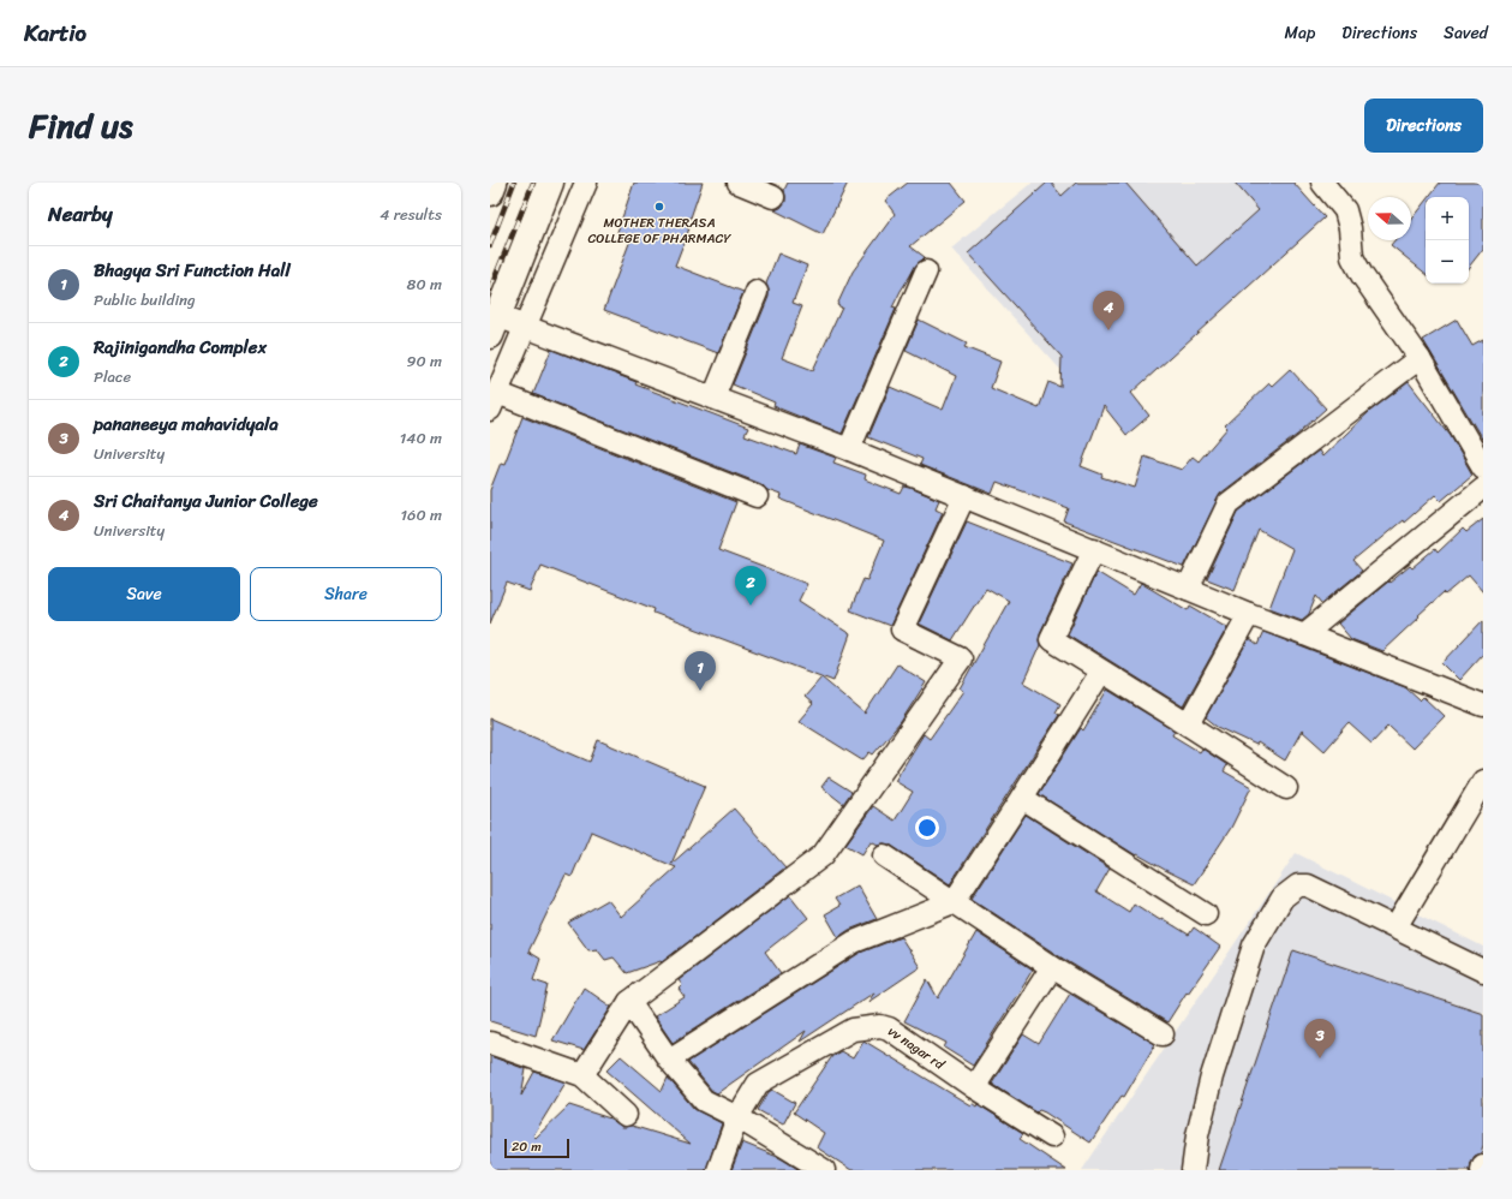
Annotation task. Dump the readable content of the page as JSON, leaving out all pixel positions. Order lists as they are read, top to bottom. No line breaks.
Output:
{"streets":{"street":["vv nagar rd"]},"places":["MOTHER THERASA COLLEGE OF PHARMACY"],"scale_bar":"20 m","north":"left","page":{"header":"Kartio","nav":["Map","Directions","Saved"],"title":"Find us","buttons":["Directions",["Save","Share"]],"heading":["Nearby","4 results"],"map_buttons":["+","−"],"list":[{"mark":"1","name":"Bhagya Sri Function Hall","note":"Public building","value":"80 m"},{"mark":"2","name":"Rajinigandha Complex","note":"Place","value":"90 m"},{"mark":"3","name":"pananeeya mahavidyala","note":"University","value":"140 m"},{"mark":"4","name":"Sri Chaitanya Junior College","note":"University","value":"160 m"}],"pins":["4","2","1","3"],"scale":"20 m"}}
